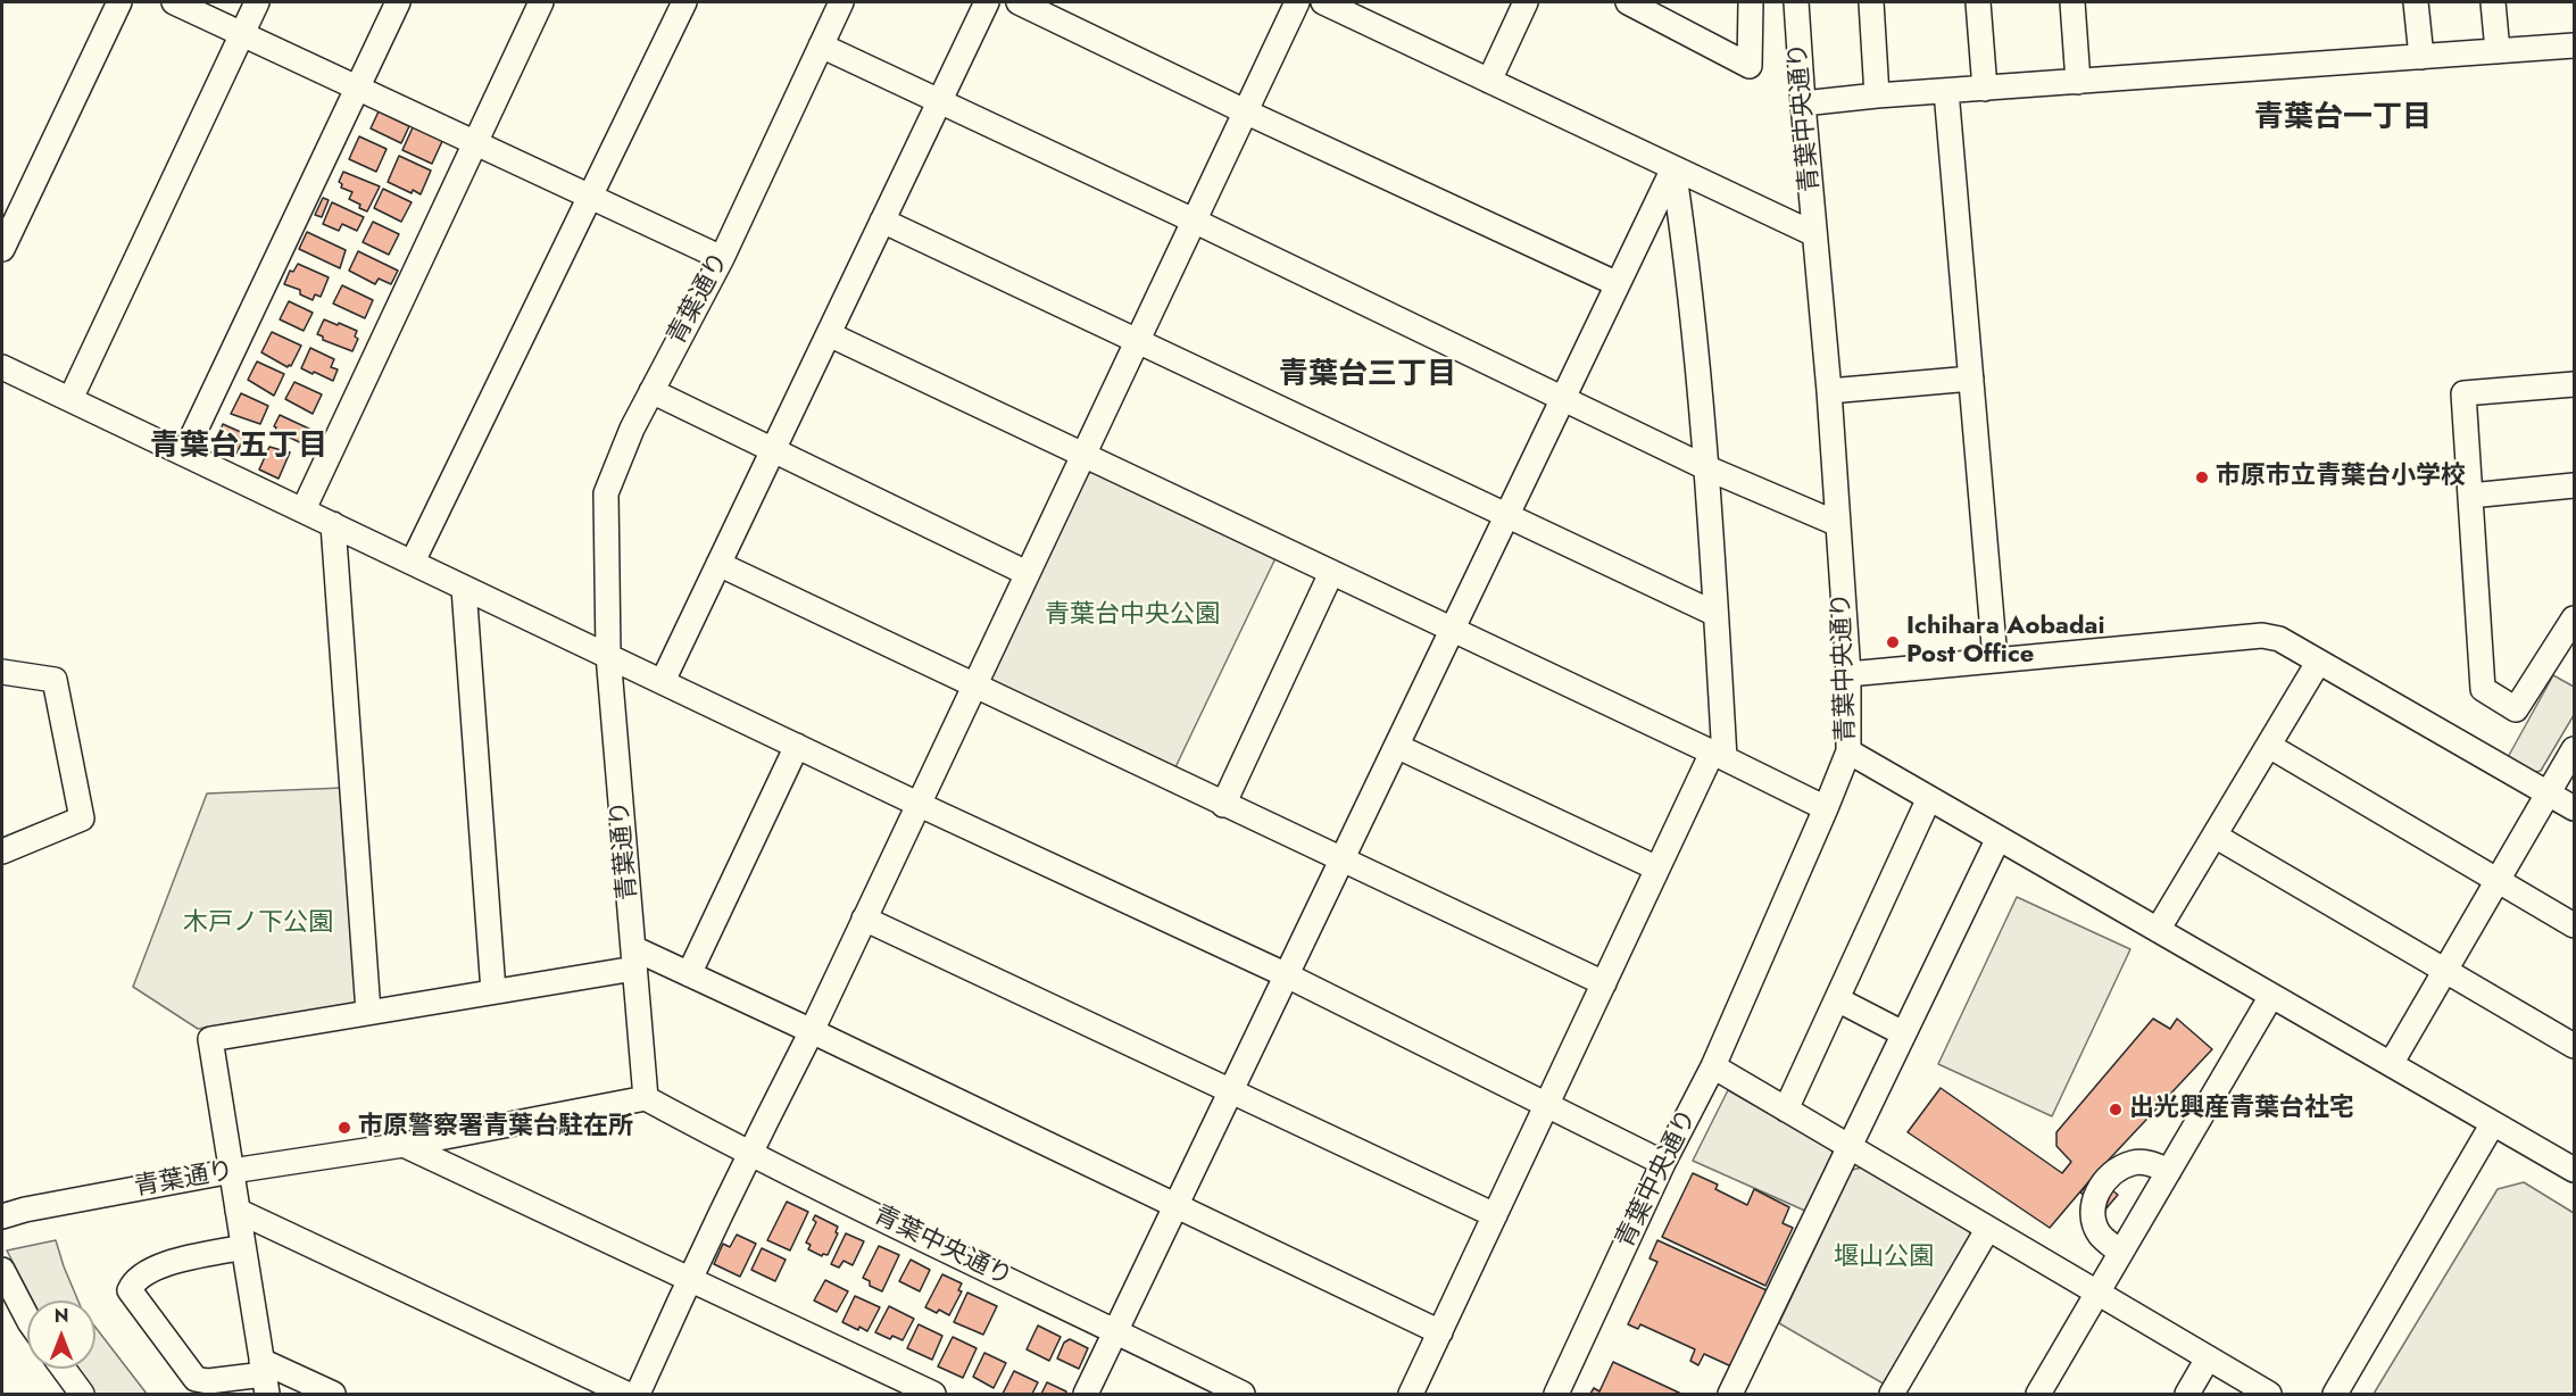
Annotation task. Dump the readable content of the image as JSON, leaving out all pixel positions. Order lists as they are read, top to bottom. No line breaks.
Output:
{"streets":{"street":["青葉中央通り","青葉通り"]},"crossings":[["青葉中央通り","青葉通り"]],"districts":["青葉台一丁目","青葉台三丁目","青葉台五丁目"],"parks":["青葉台中央公園","木戸ノ下公園","堰山公園"],"places":["市原市立青葉台小学校","Ichihara Aobadai Post Office","出光興産青葉台社宅","市原警察署青葉台駐在所"],"north":"top"}
